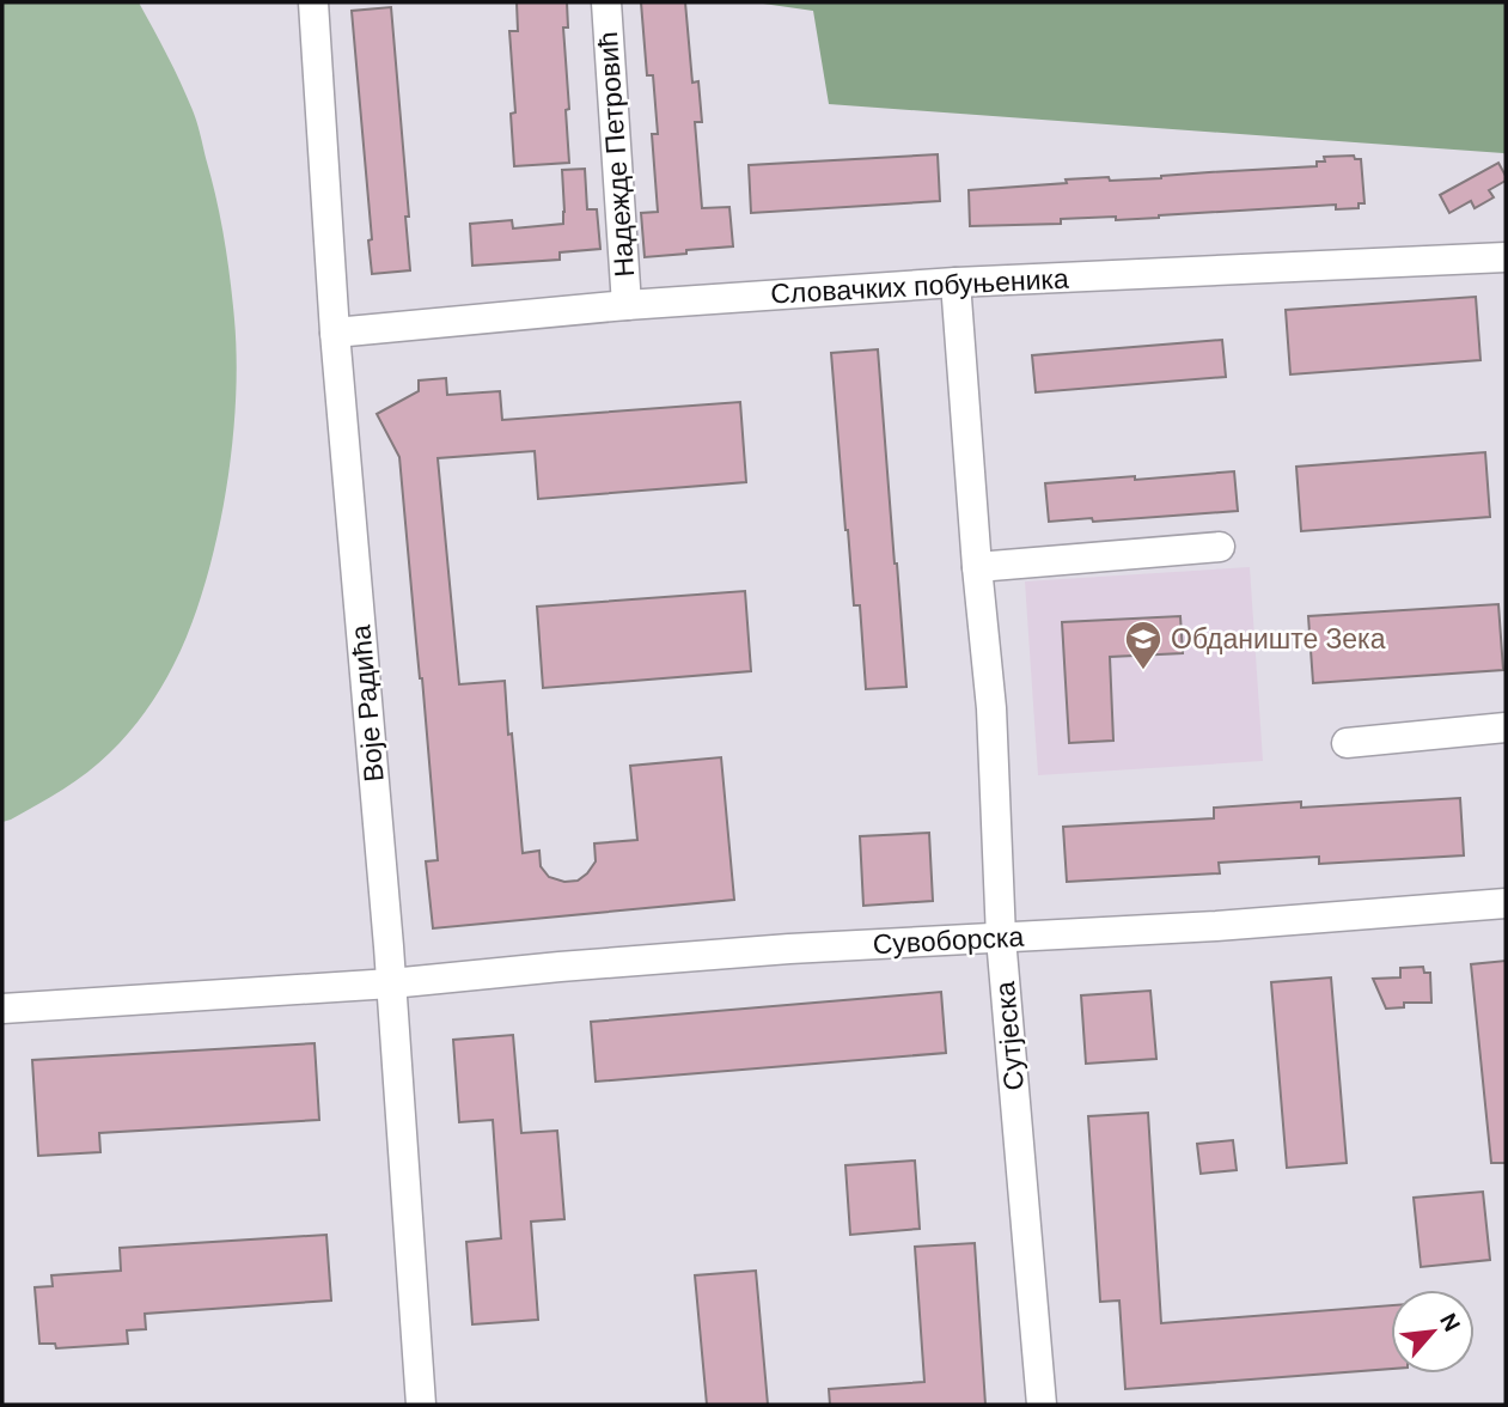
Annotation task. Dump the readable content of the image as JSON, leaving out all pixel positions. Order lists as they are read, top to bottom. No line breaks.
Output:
{"streets":{"street":["Надежде Петровић","Словачких побуњеника","Воје Радића","Сувоборска","Сутјеска"]},"crossings":[["Надежде Петровић","Словачких побуњеника"],["Словачких побуњеника","Воје Радића"],["Словачких побуњеника","Сутјеска"],["Воје Радића","Сувоборска"],["Сувоборска","Сутјеска"]],"places":{"school or university":["Обданиште Зека"]},"north":"top right"}
